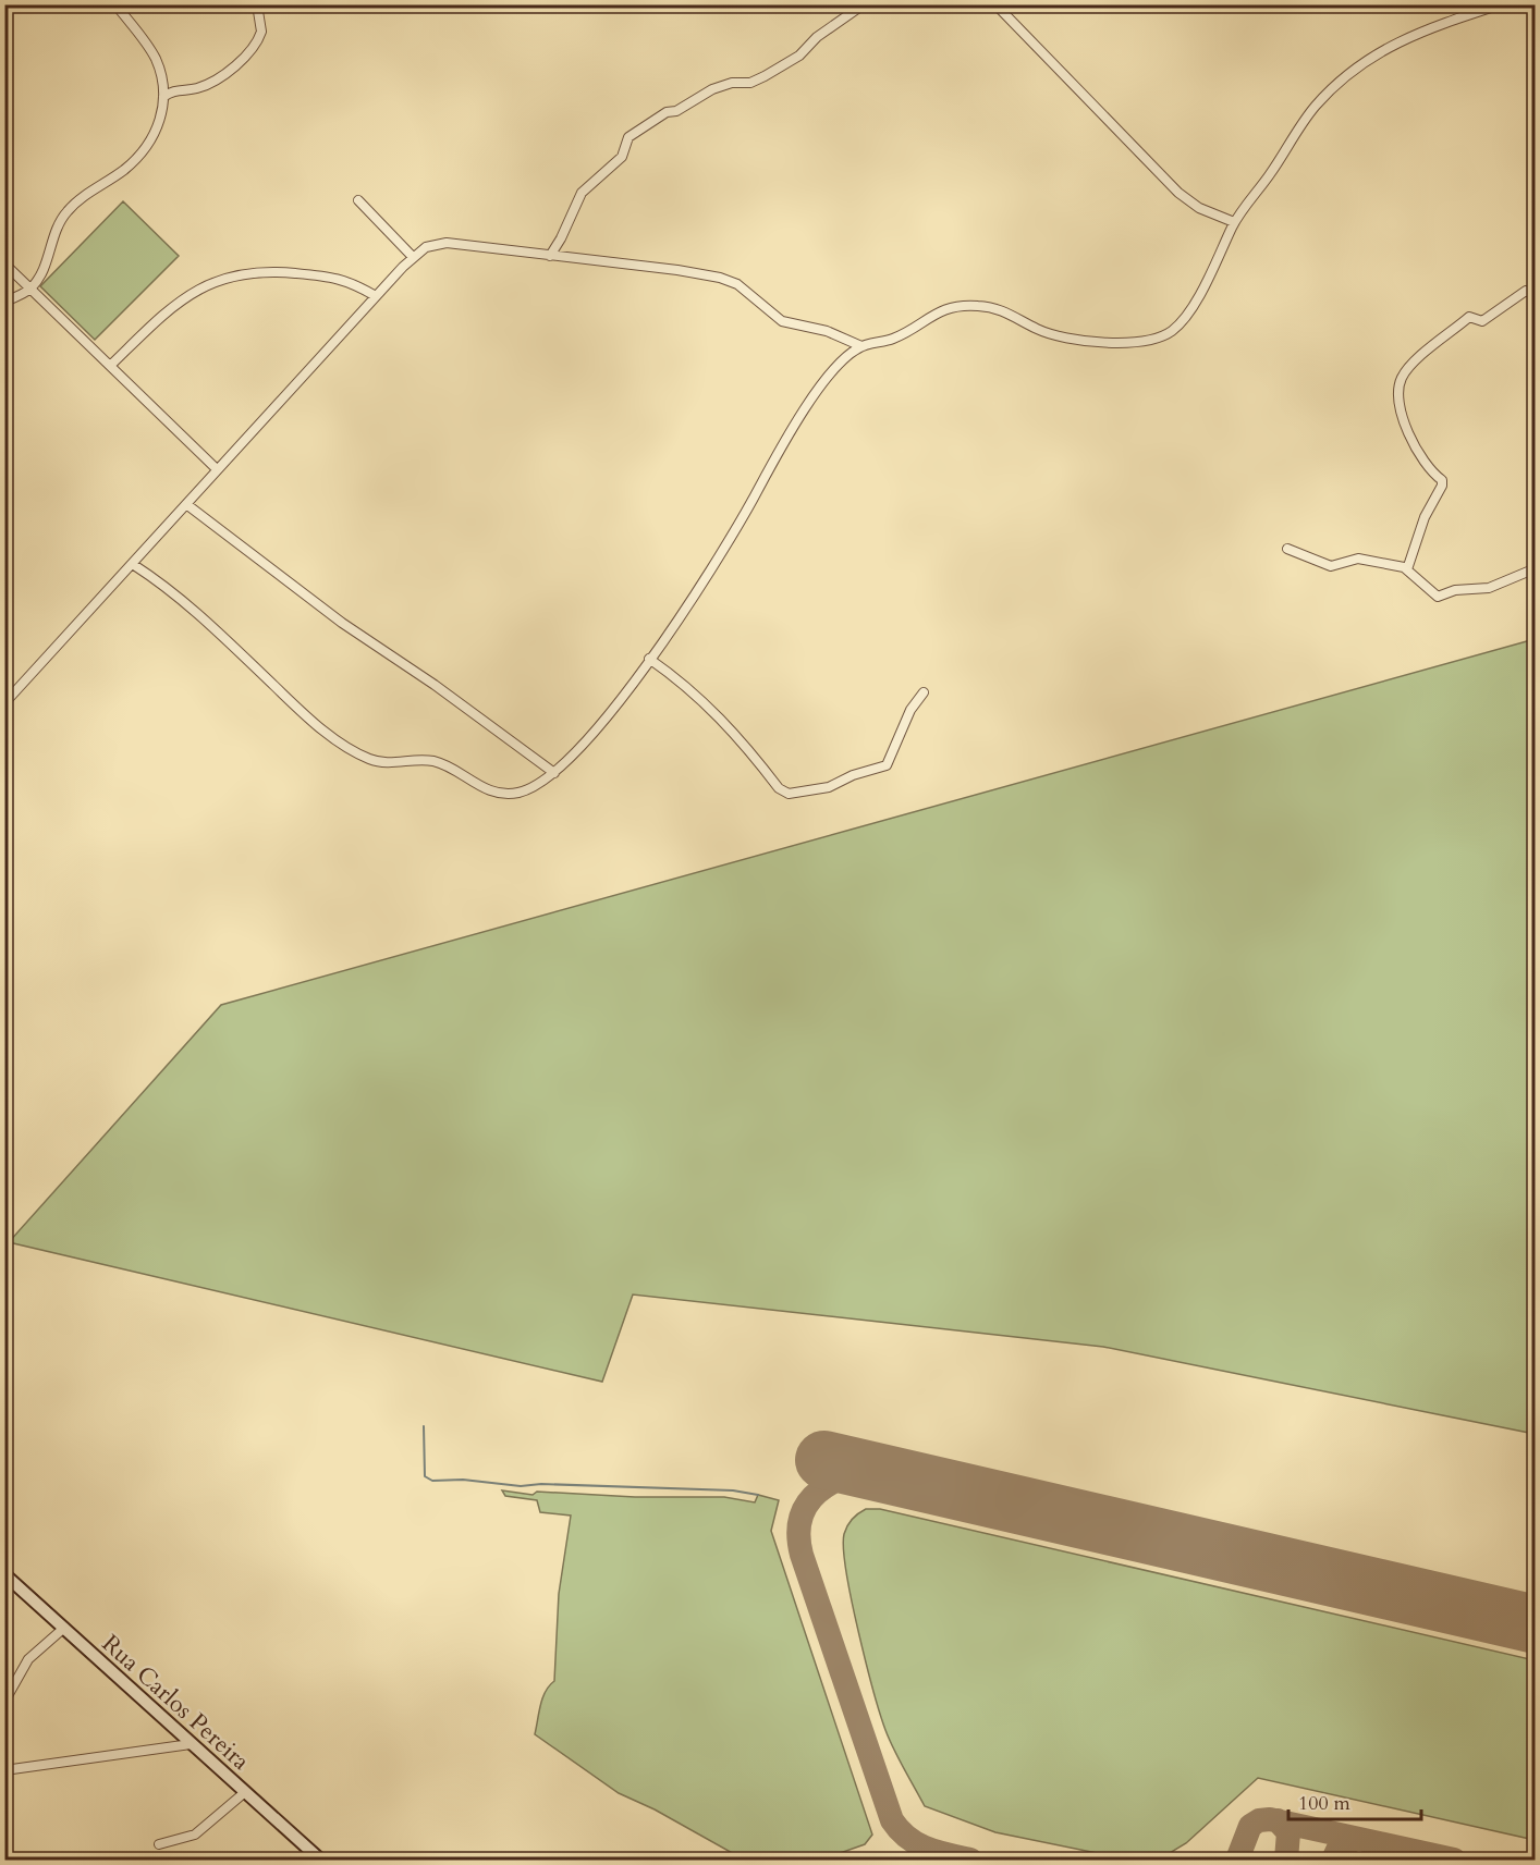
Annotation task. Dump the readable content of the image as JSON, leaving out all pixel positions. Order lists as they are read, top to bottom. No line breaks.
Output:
{"streets":{"main road":["Rua Carlos Pereira"]},"scale_bar":"100 m"}
